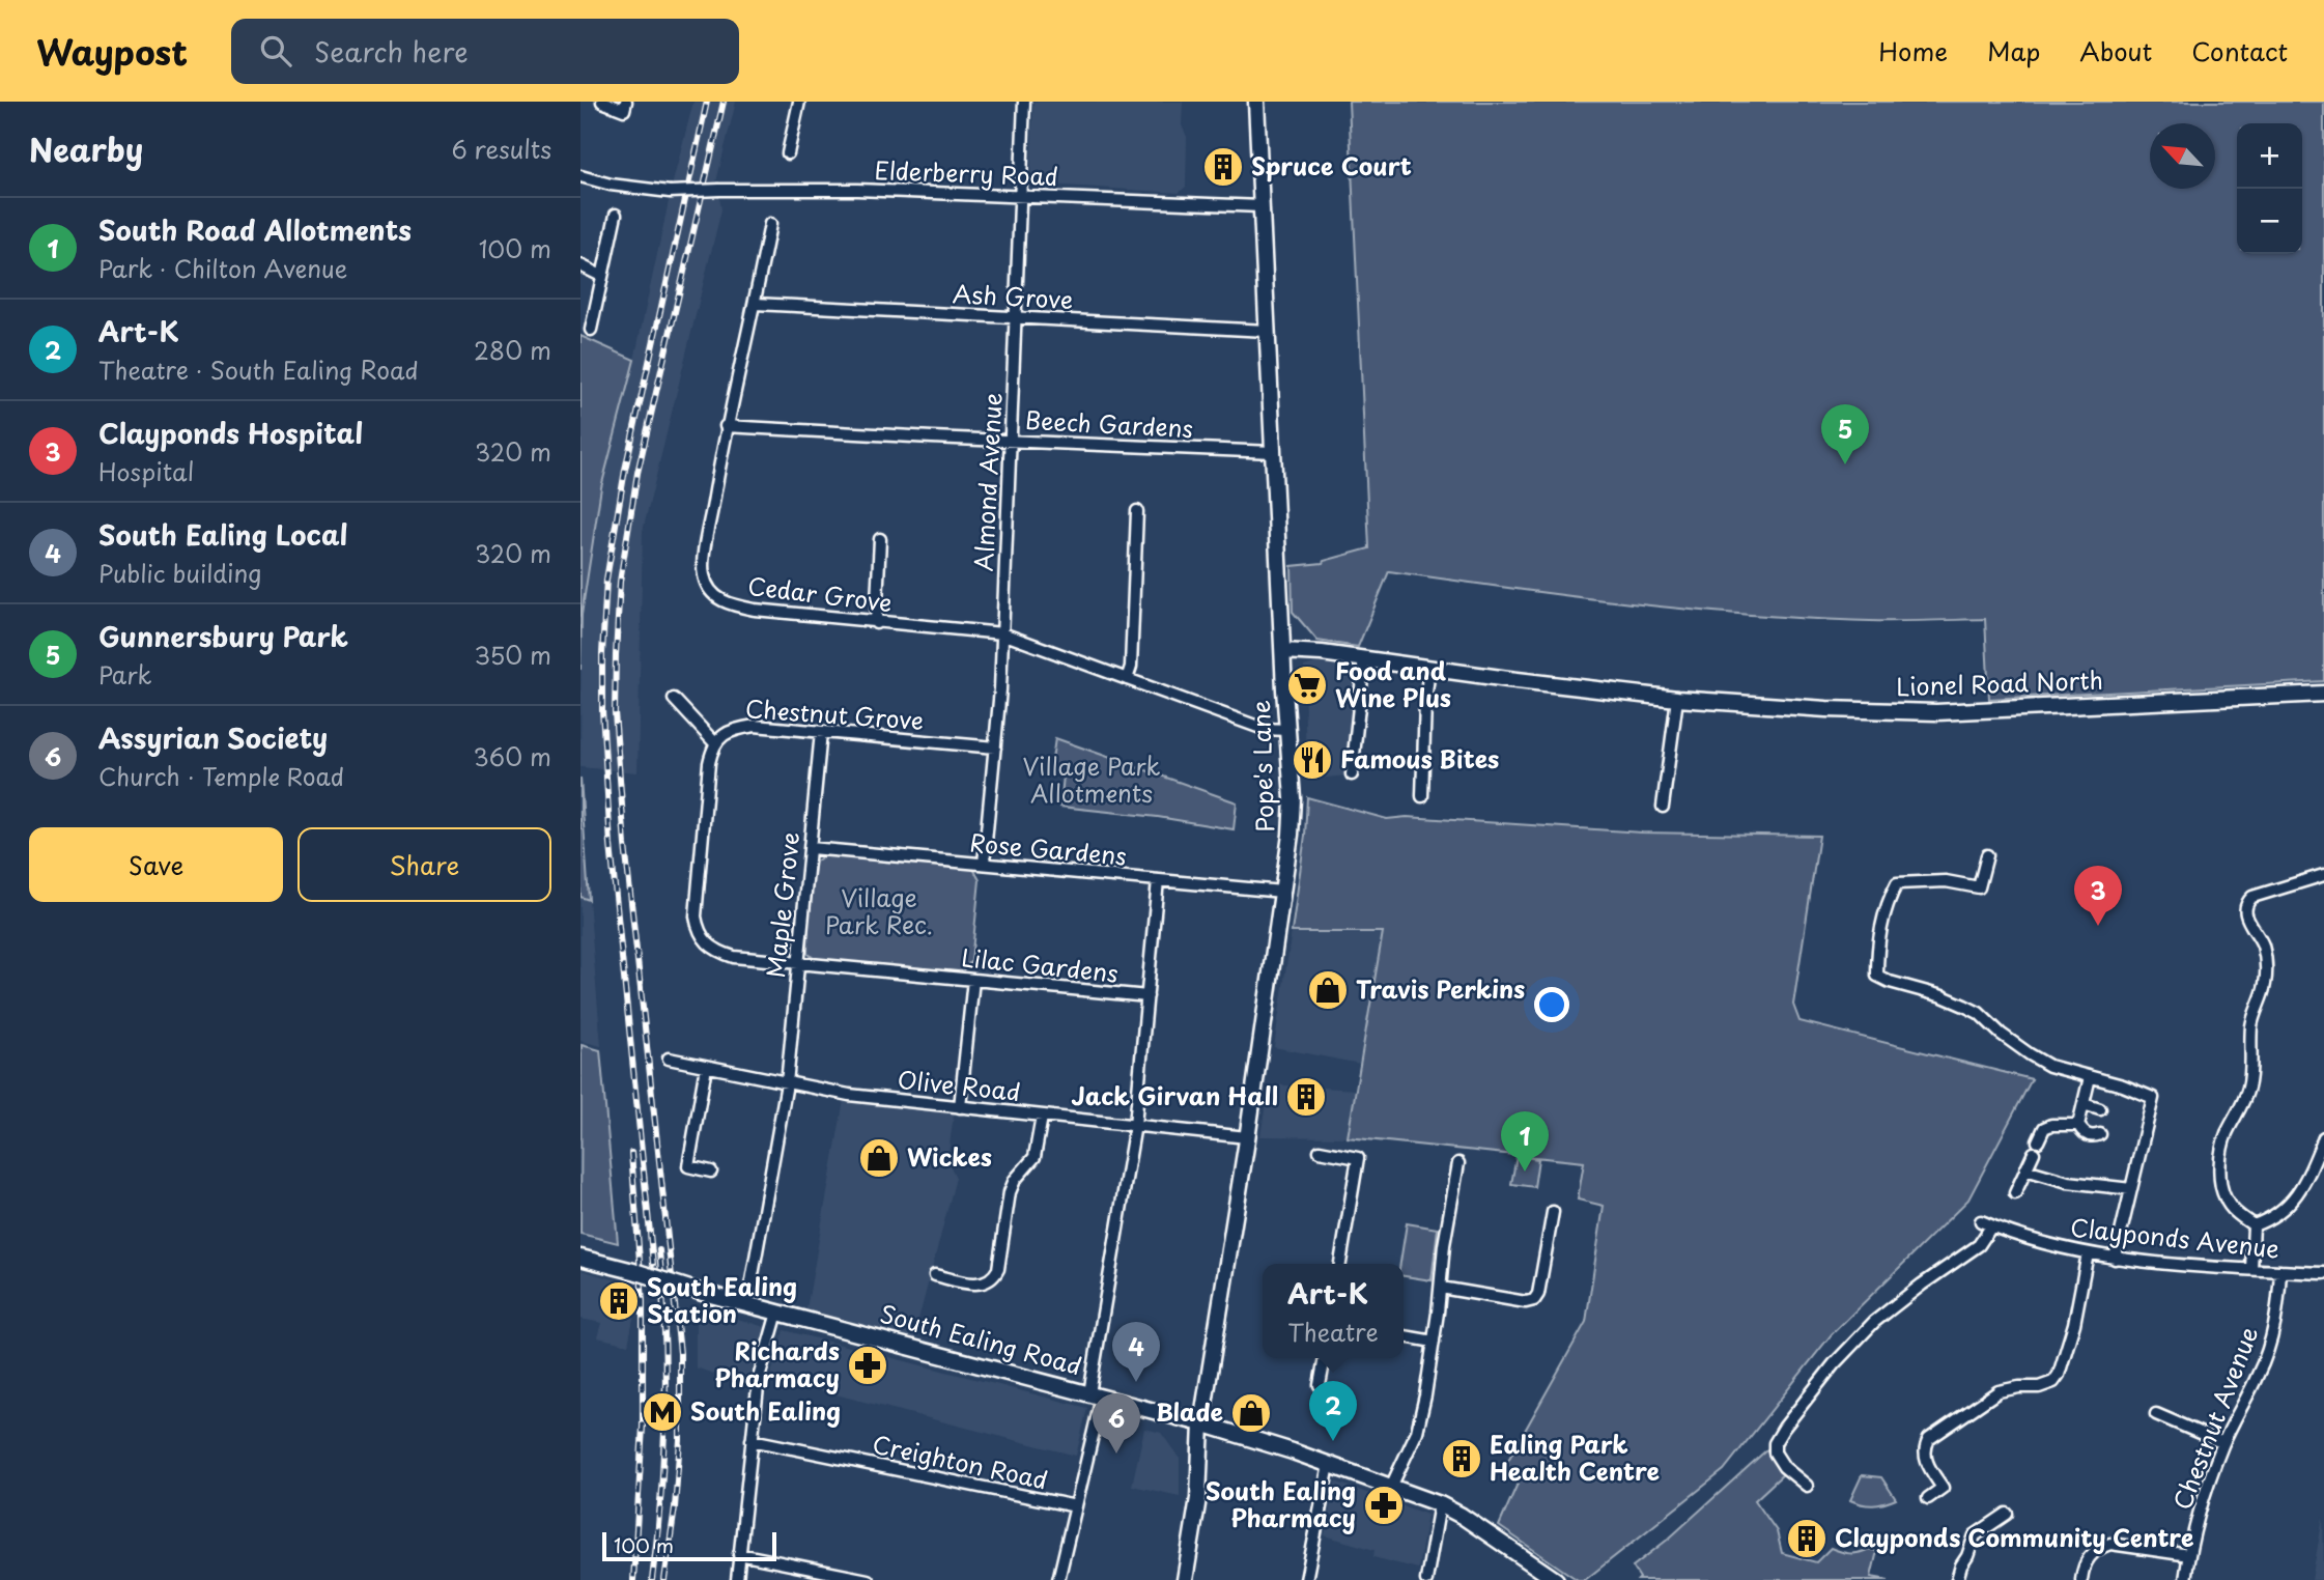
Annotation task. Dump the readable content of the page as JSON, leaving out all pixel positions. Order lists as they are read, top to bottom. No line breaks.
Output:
{"streets":{"main road":["Lionel Road North","Pope's Lane","South Ealing Road"],"street":["Elderberry Road","Ash Grove","Beech Gardens","Almond Avenue","Cedar Grove","Chestnut Grove","Rose Gardens","Maple Grove","Lilac Gardens","Olive Road","Clayponds Avenue","Chestnut Avenue","Creighton Road"]},"crossings":[["Elderberry Road","Almond Avenue"],["Elderberry Road","Pope's Lane"],["Ash Grove","Almond Avenue"],["Ash Grove","Cedar Grove"],["Ash Grove","Pope's Lane"],["Beech Gardens","Almond Avenue"],["Beech Gardens","Cedar Grove"],["Beech Gardens","Pope's Lane"],["Almond Avenue","Cedar Grove"],["Almond Avenue","Chestnut Grove"],["Almond Avenue","Rose Gardens"],["Cedar Grove","Pope's Lane"],["Lionel Road North","Pope's Lane"],["Chestnut Grove","Maple Grove"],["Chestnut Grove","Lilac Gardens"],["Pope's Lane","Rose Gardens"],["Pope's Lane","Olive Road"],["Pope's Lane","South Ealing Road"],["Rose Gardens","Maple Grove"],["Maple Grove","Lilac Gardens"],["Maple Grove","Olive Road"],["Maple Grove","South Ealing Road"],["Clayponds Avenue","Chestnut Avenue"]],"parks":["Village Park Allotments","Village Park Rec."],"places":{"building":["Spruce Court","Jack Girvan Hall","South Ealing Station","Ealing Park Health Centre","Clayponds Community Centre"],"supermarket":["Food and Wine Plus"],"restaurant":["Famous Bites"],"shop":["Travis Perkins","Wickes","Blade"],"pharmacy":["Richards Pharmacy","South Ealing Pharmacy"],"metro station":["South Ealing"]},"scale_bar":"100 m","north":"top left","page":{"header":"Waypost","search":"Search here","nav":["Home","Map","About","Contact"],"heading":["Nearby","6 results"],"map_buttons":["+","−"],"list":[{"mark":"1","name":"South Road Allotments","note":"Park · Chilton Avenue","value":"100 m"},{"mark":"2","name":"Art-K","note":"Theatre · South Ealing Road","value":"280 m"},{"mark":"3","name":"Clayponds Hospital","note":"Hospital","value":"320 m"},{"mark":"4","name":"South Ealing Local","note":"Public building","value":"320 m"},{"mark":"5","name":"Gunnersbury Park","note":"Park","value":"350 m"},{"mark":"6","name":"Assyrian Society","note":"Church · Temple Road","value":"360 m"}],"pins":["5","3","1","4","2","6"],"buttons":["Save","Share"],"popup":["Art-K","Theatre"],"scale":"100 m"}}
